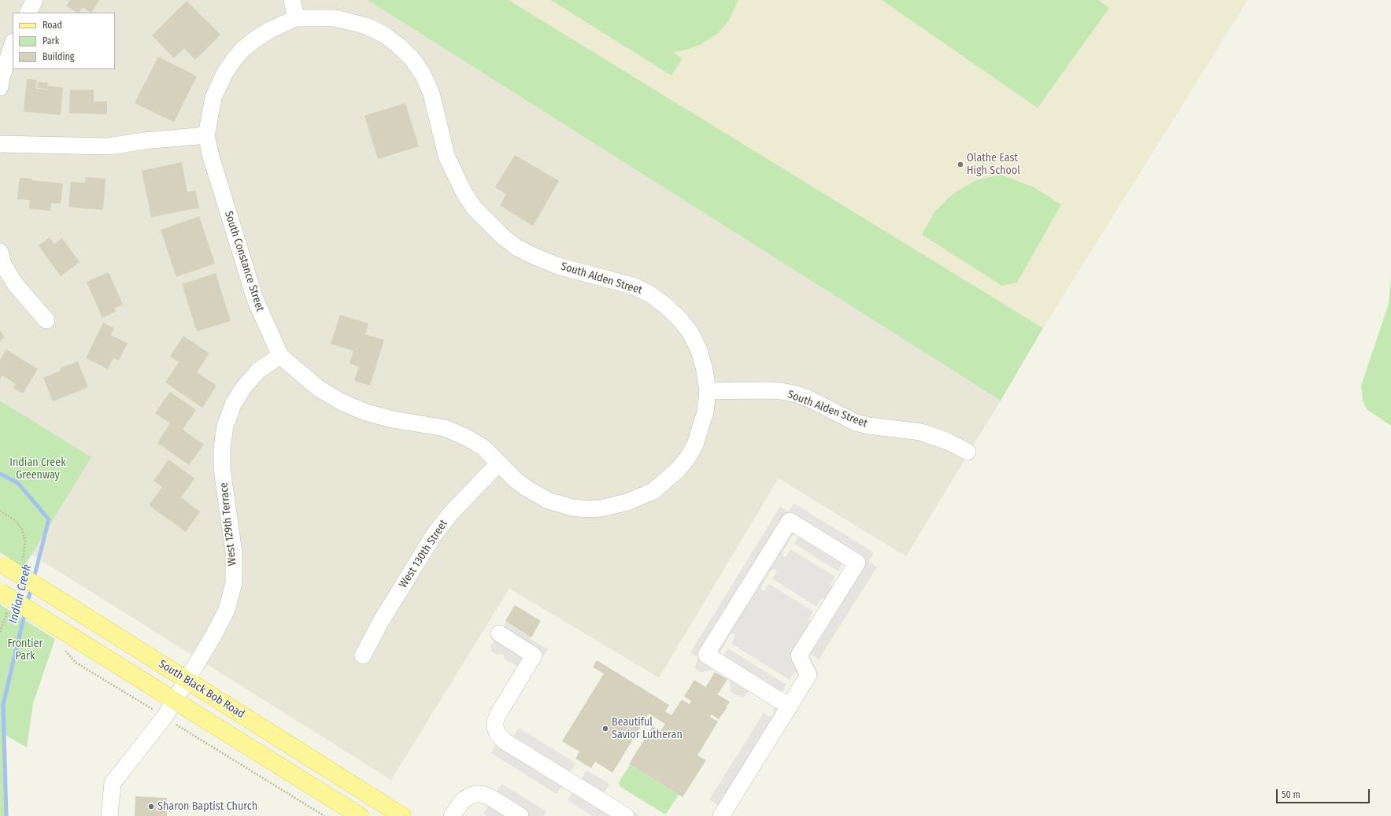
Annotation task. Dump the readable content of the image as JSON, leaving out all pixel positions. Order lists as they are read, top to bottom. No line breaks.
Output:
{"streets":{"main road":["South Black Bob Road"],"street":["South Constance Street","South Alden Street","West 129th Terrace","West 130th Street"]},"crossings":[["South Constance Street","South Alden Street"],["South Constance Street","West 129th Terrace"],["South Constance Street","West 130th Street"],["West 129th Terrace","South Black Bob Road"]],"water":["Indian Creek"],"parks":["Indian Creek Greenway","Frontier Park"],"places":["Olathe East High School","Beautiful Savior Lutheran","Sharon Baptist Church"],"legend":["Road","Park","Building"],"scale_bar":"50 m"}
